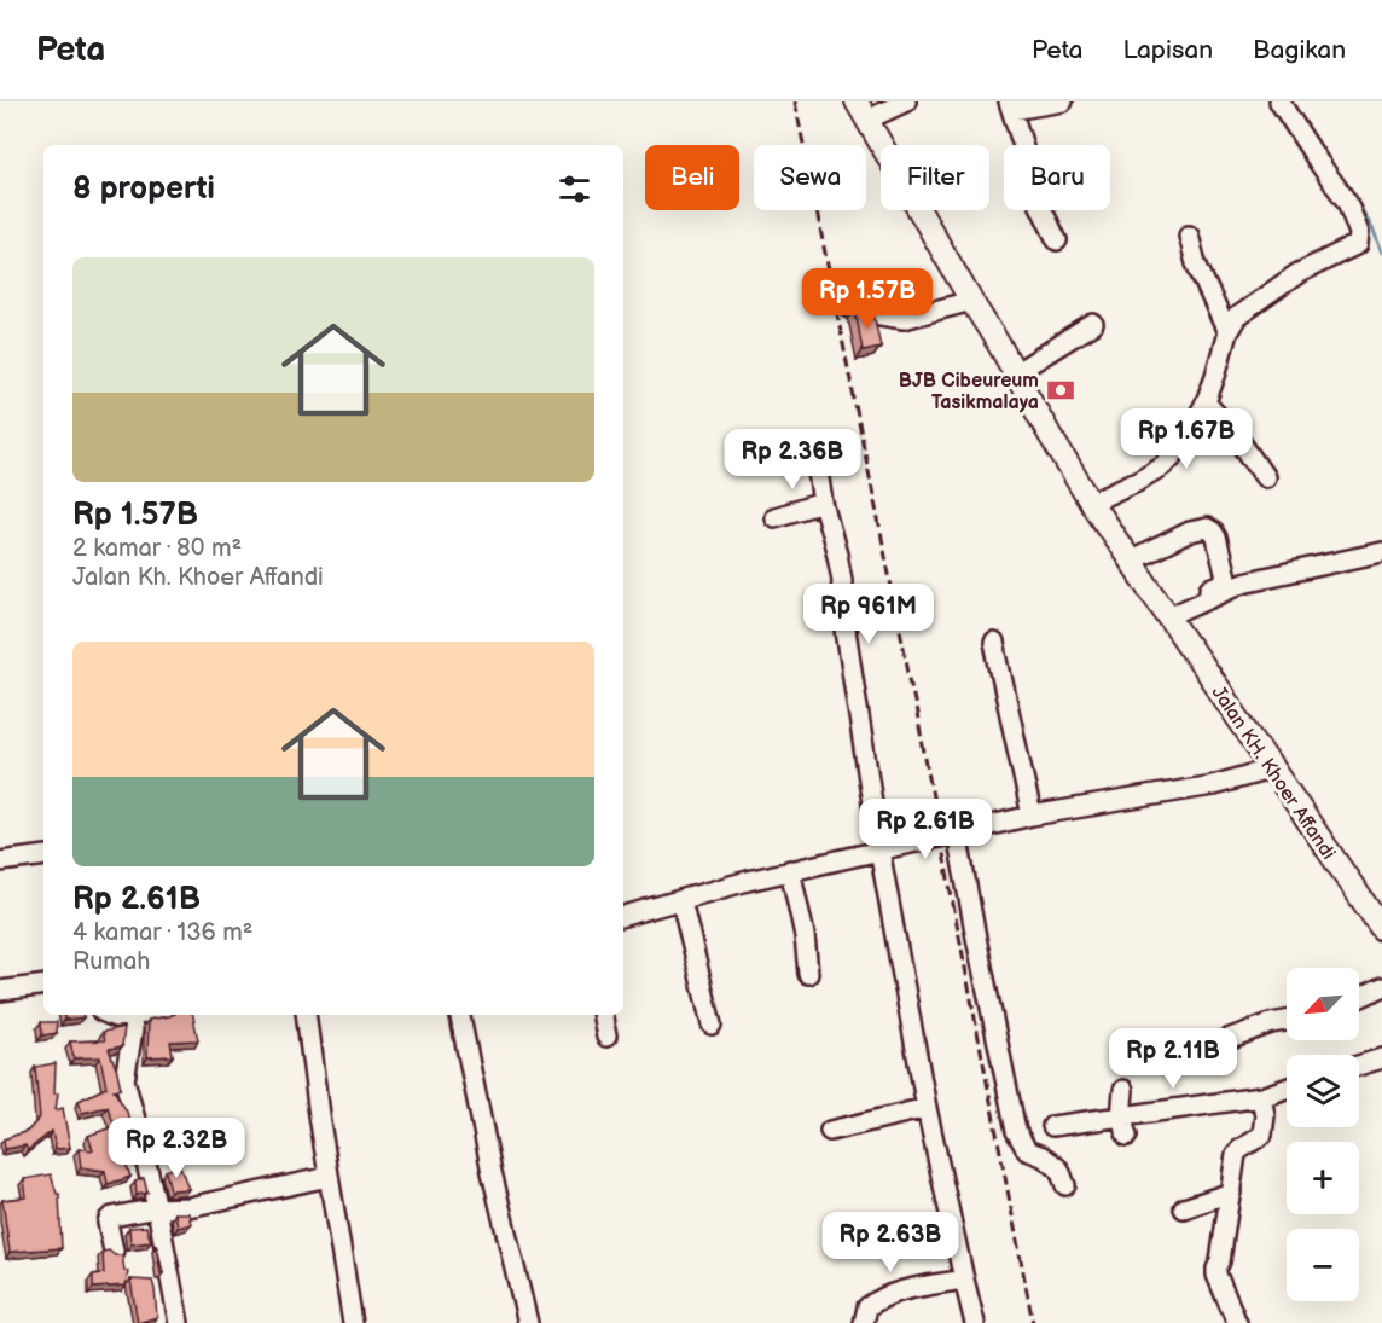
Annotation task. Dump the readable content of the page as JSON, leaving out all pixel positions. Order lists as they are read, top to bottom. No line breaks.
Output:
{"streets":{"main road":["Jalan KH. Khoer Affandi"]},"places":{"bank":["BJB Cibeureum Tasikmalaya"]},"north":"bottom left","page":{"header":"Peta","nav":["Peta","Lapisan","Bagikan"],"chip":["Beli","Sewa","Filter","Baru"],"heading":"8 properti","list":[{"name":"Rp 1.57B","note":"2 kamar · 80 m² · Jalan Kh. Khoer Affandi"},{"name":"Rp 2.61B","note":"4 kamar · 136 m² · Rumah"}],"price":["Rp 1.57B","Rp 1.67B","Rp 2.36B","Rp 961M","Rp 2.61B","Rp 2.11B","Rp 2.32B","Rp 2.63B"],"map_buttons":["+","−"]}}
